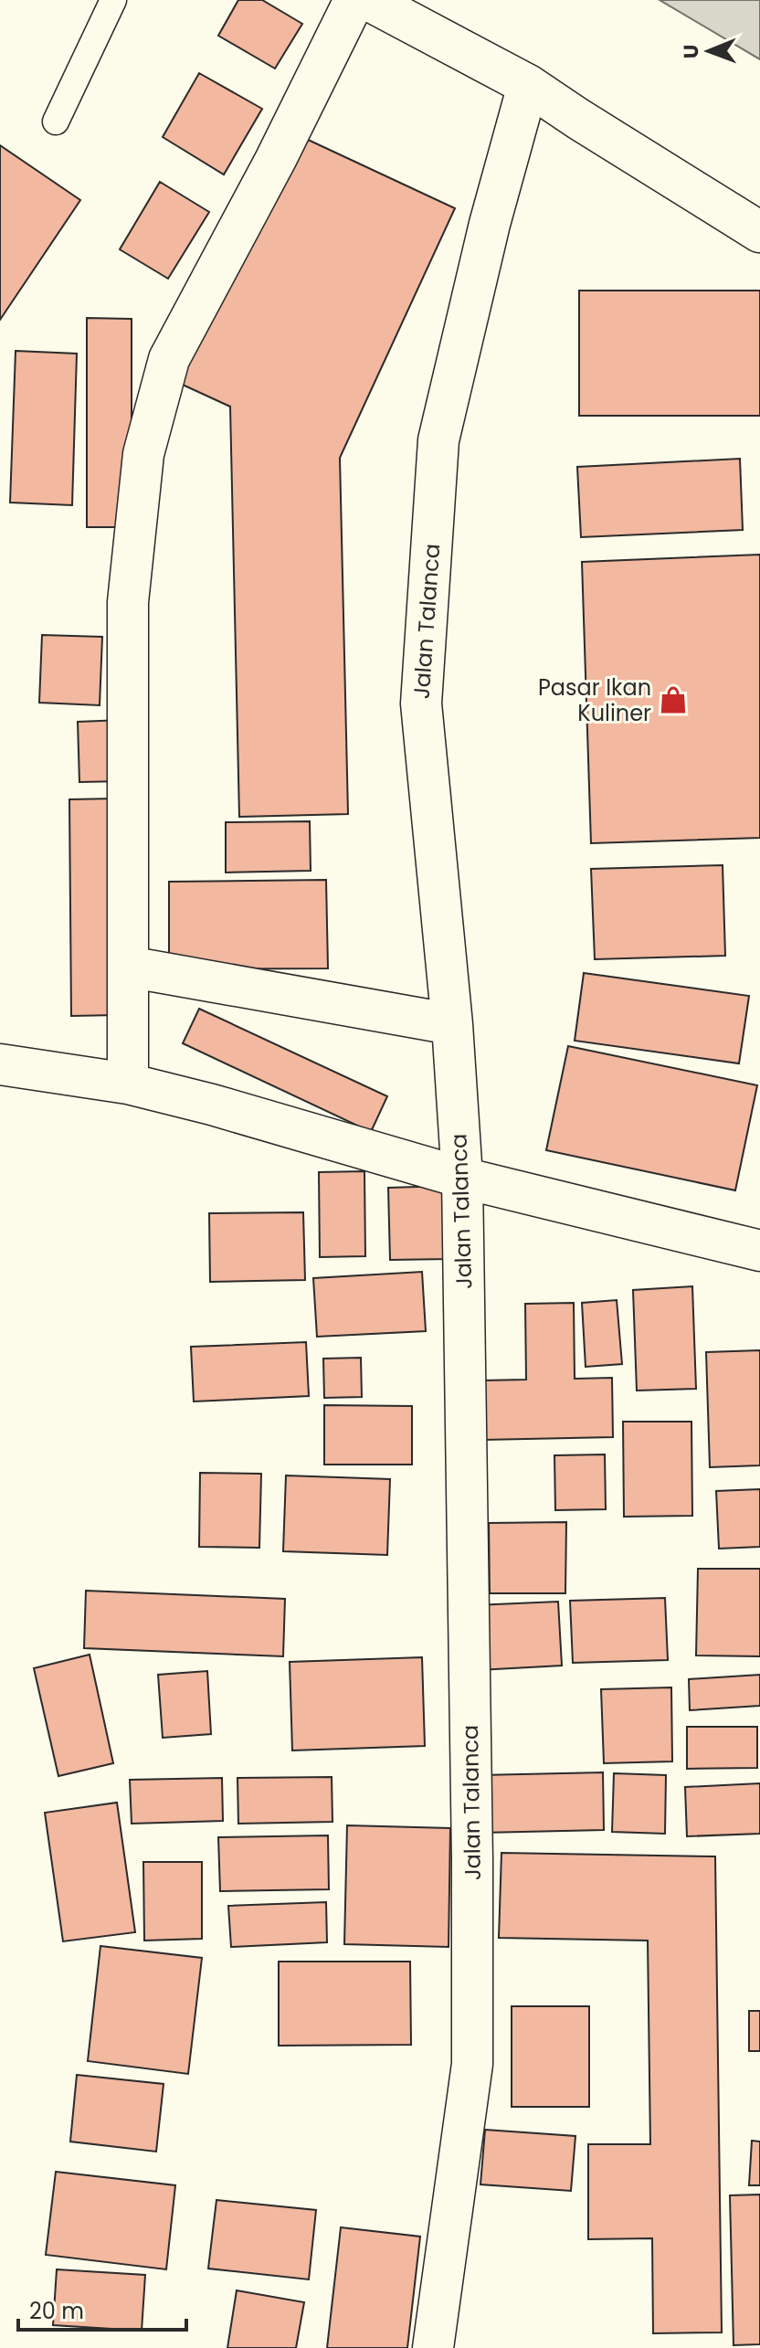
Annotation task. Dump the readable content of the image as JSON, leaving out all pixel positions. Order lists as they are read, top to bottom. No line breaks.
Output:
{"streets":{"street":["Jalan Talanca"]},"places":{"shop":["Pasar Ikan Kuliner"]},"scale_bar":"20 m","north":"left"}
